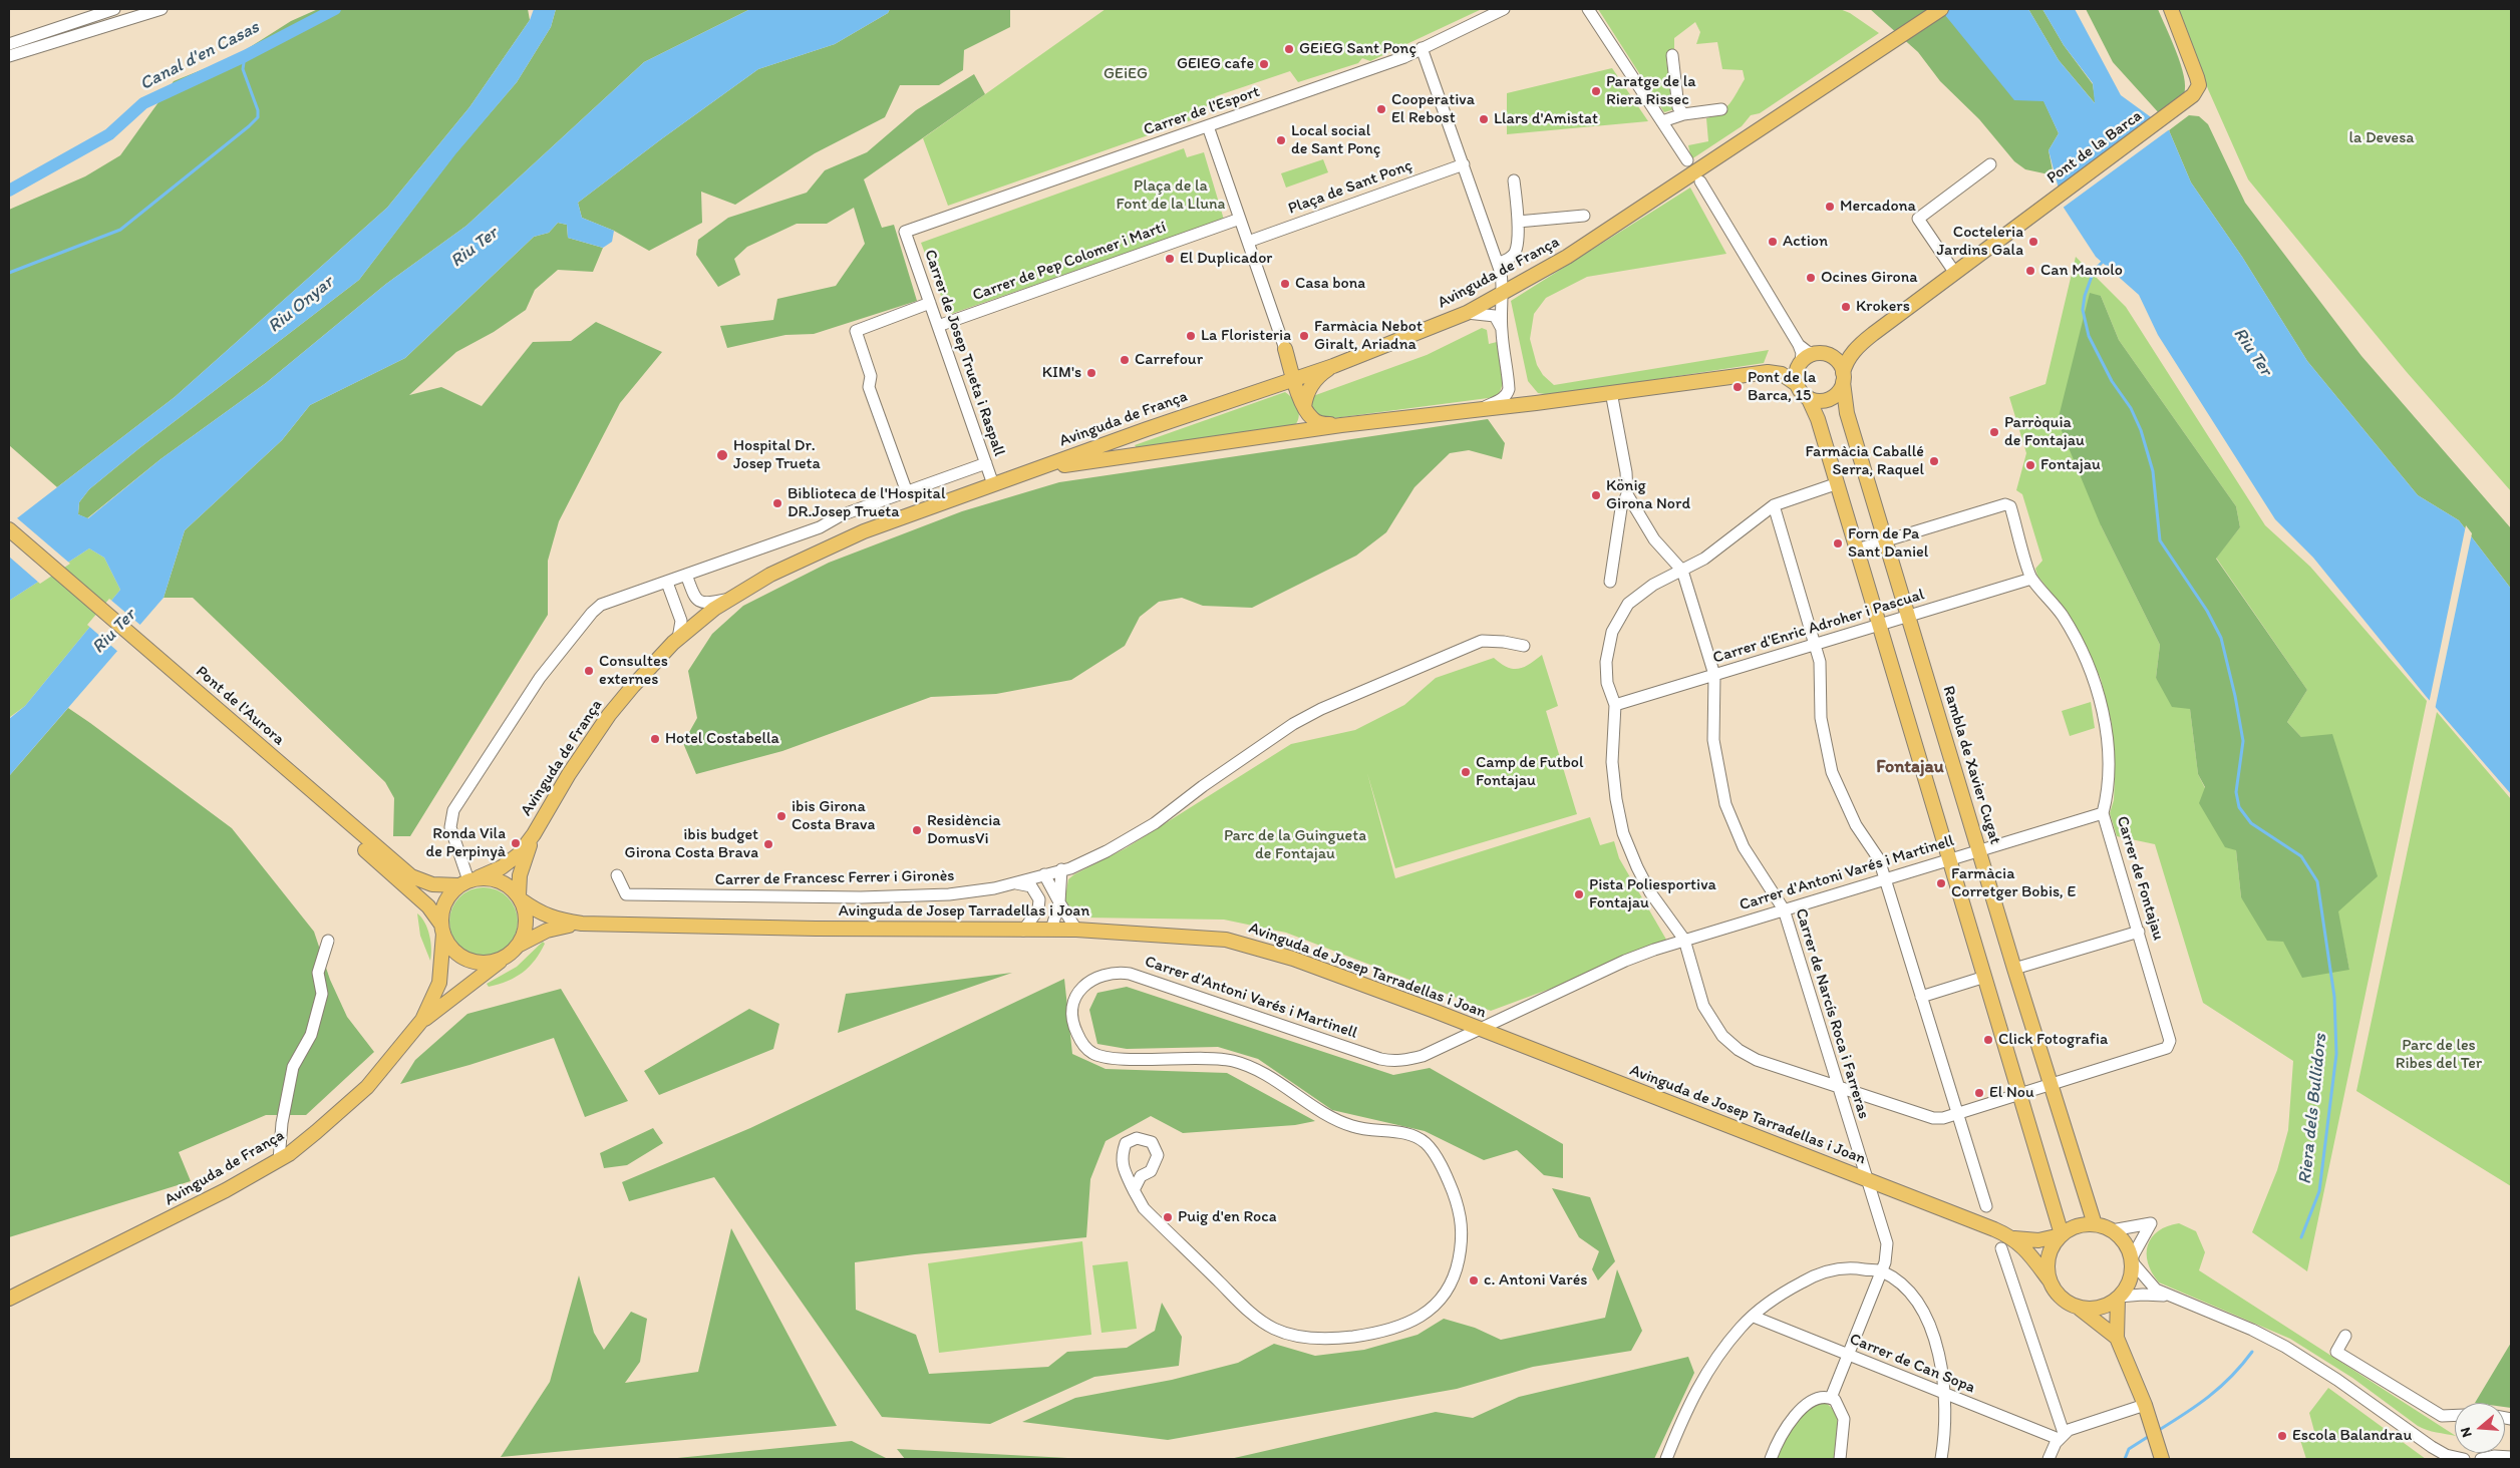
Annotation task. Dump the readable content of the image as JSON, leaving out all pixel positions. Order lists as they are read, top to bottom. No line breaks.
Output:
{"streets":{"main road":["Pont de la Barca","Avinguda de França","Pont de l'Aurora","Rambla de Xavier Cugat","Avinguda de Josep Tarradellas i Joan"],"street":["Carrer de l'Esport","Plaça de Sant Ponç","Carrer de Pep Colomer i Martí","Carrer de Josep Trueta i Raspall","Carrer d'Enric Adroher i Pascual","Carrer d'Antoni Varés i Martinell","Carrer de Francesc Ferrer i Gironès","Carrer de Fontajau","Carrer de Narcís Roca i Farreras","Carrer de Can Sopa"]},"crossings":[["Carrer de l'Esport","Carrer de Josep Trueta i Raspall"],["Pont de la Barca","Avinguda de França"],["Pont de la Barca","Rambla de Xavier Cugat"],["Carrer de Pep Colomer i Martí","Carrer de Josep Trueta i Raspall"],["Avinguda de França","Carrer de Josep Trueta i Raspall"],["Avinguda de França","Pont de l'Aurora"],["Avinguda de França","Rambla de Xavier Cugat"],["Avinguda de França","Avinguda de Josep Tarradellas i Joan"],["Carrer d'Enric Adroher i Pascual","Rambla de Xavier Cugat"],["Carrer d'Enric Adroher i Pascual","Carrer de Fontajau"],["Carrer d'Enric Adroher i Pascual","Carrer de Narcís Roca i Farreras"],["Pont de l'Aurora","Avinguda de Josep Tarradellas i Joan"],["Rambla de Xavier Cugat","Carrer d'Antoni Varés i Martinell"],["Rambla de Xavier Cugat","Carrer de Fontajau"],["Rambla de Xavier Cugat","Avinguda de Josep Tarradellas i Joan"],["Carrer d'Antoni Varés i Martinell","Carrer de Fontajau"],["Carrer d'Antoni Varés i Martinell","Avinguda de Josep Tarradellas i Joan"],["Carrer d'Antoni Varés i Martinell","Carrer de Narcís Roca i Farreras"],["Avinguda de Josep Tarradellas i Joan","Carrer de Narcís Roca i Farreras"],["Carrer de Narcís Roca i Farreras","Carrer de Can Sopa"]],"districts":["Fontajau"],"water":["Canal d'en Casas","Riu Ter","Riu Onyar","Riera dels Bullidors"],"parks":["GEiEG","la Devesa","Plaça de la Font de la Lluna","Parc de la Guingueta de Fontajau","Parc de les Ribes del Ter"],"places":["GEiEG Sant Ponç","GEIEG cafe","Paratge de la Riera Rissec","Cooperativa El Rebost","Llars d'Amistat","Local social de Sant Ponç","Mercadona","Action","Cocteleria Jardins Gala","El Duplicador","Can Manolo","Ocines Girona","Casa bona","Krokers","La Floristeria","Farmàcia Nebot Giralt, Ariadna","Carrefour","KIM's","Pont de la Barca, 15","Parròquia de Fontajau","Hospital Dr. Josep Trueta","Farmàcia Caballé Serra, Raquel","Fontajau","König Girona Nord","Biblioteca de l'Hospital DR.Josep Trueta","Forn de Pa Sant Daniel","Consultes externes","Hotel Costabella","Camp de Futbol Fontajau","ibis Girona Costa Brava","Residència DomusVi","Ronda Vila de Perpinyà","ibis budget Girona Costa Brava","Farmàcia Corretger Bobis, E","Pista Poliesportiva Fontajau","Click Fotografia","El Nou","Puig d'en Roca","c. Antoni Varés","Escola Balandrau"],"north":"left"}
